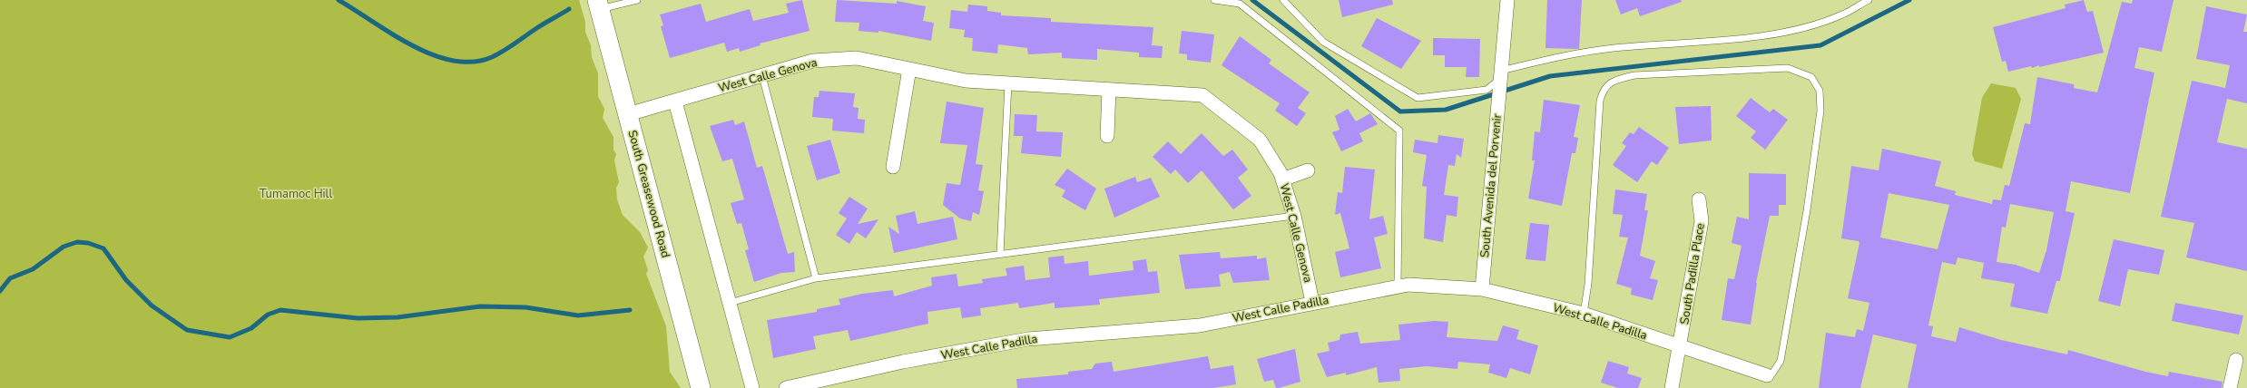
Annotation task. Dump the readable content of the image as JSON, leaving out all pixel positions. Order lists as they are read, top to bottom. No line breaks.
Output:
{"streets":{"main road":["South Greasewood Road"],"street":["West Calle Genova","South Avenida del Porvenir","South Padilla Place","West Calle Padilla"]},"crossings":[["West Calle Genova","South Greasewood Road"],["West Calle Genova","West Calle Padilla"],["South Avenida del Porvenir","West Calle Padilla"],["South Padilla Place","West Calle Padilla"]],"parks":["Tumamoc Hill"]}
